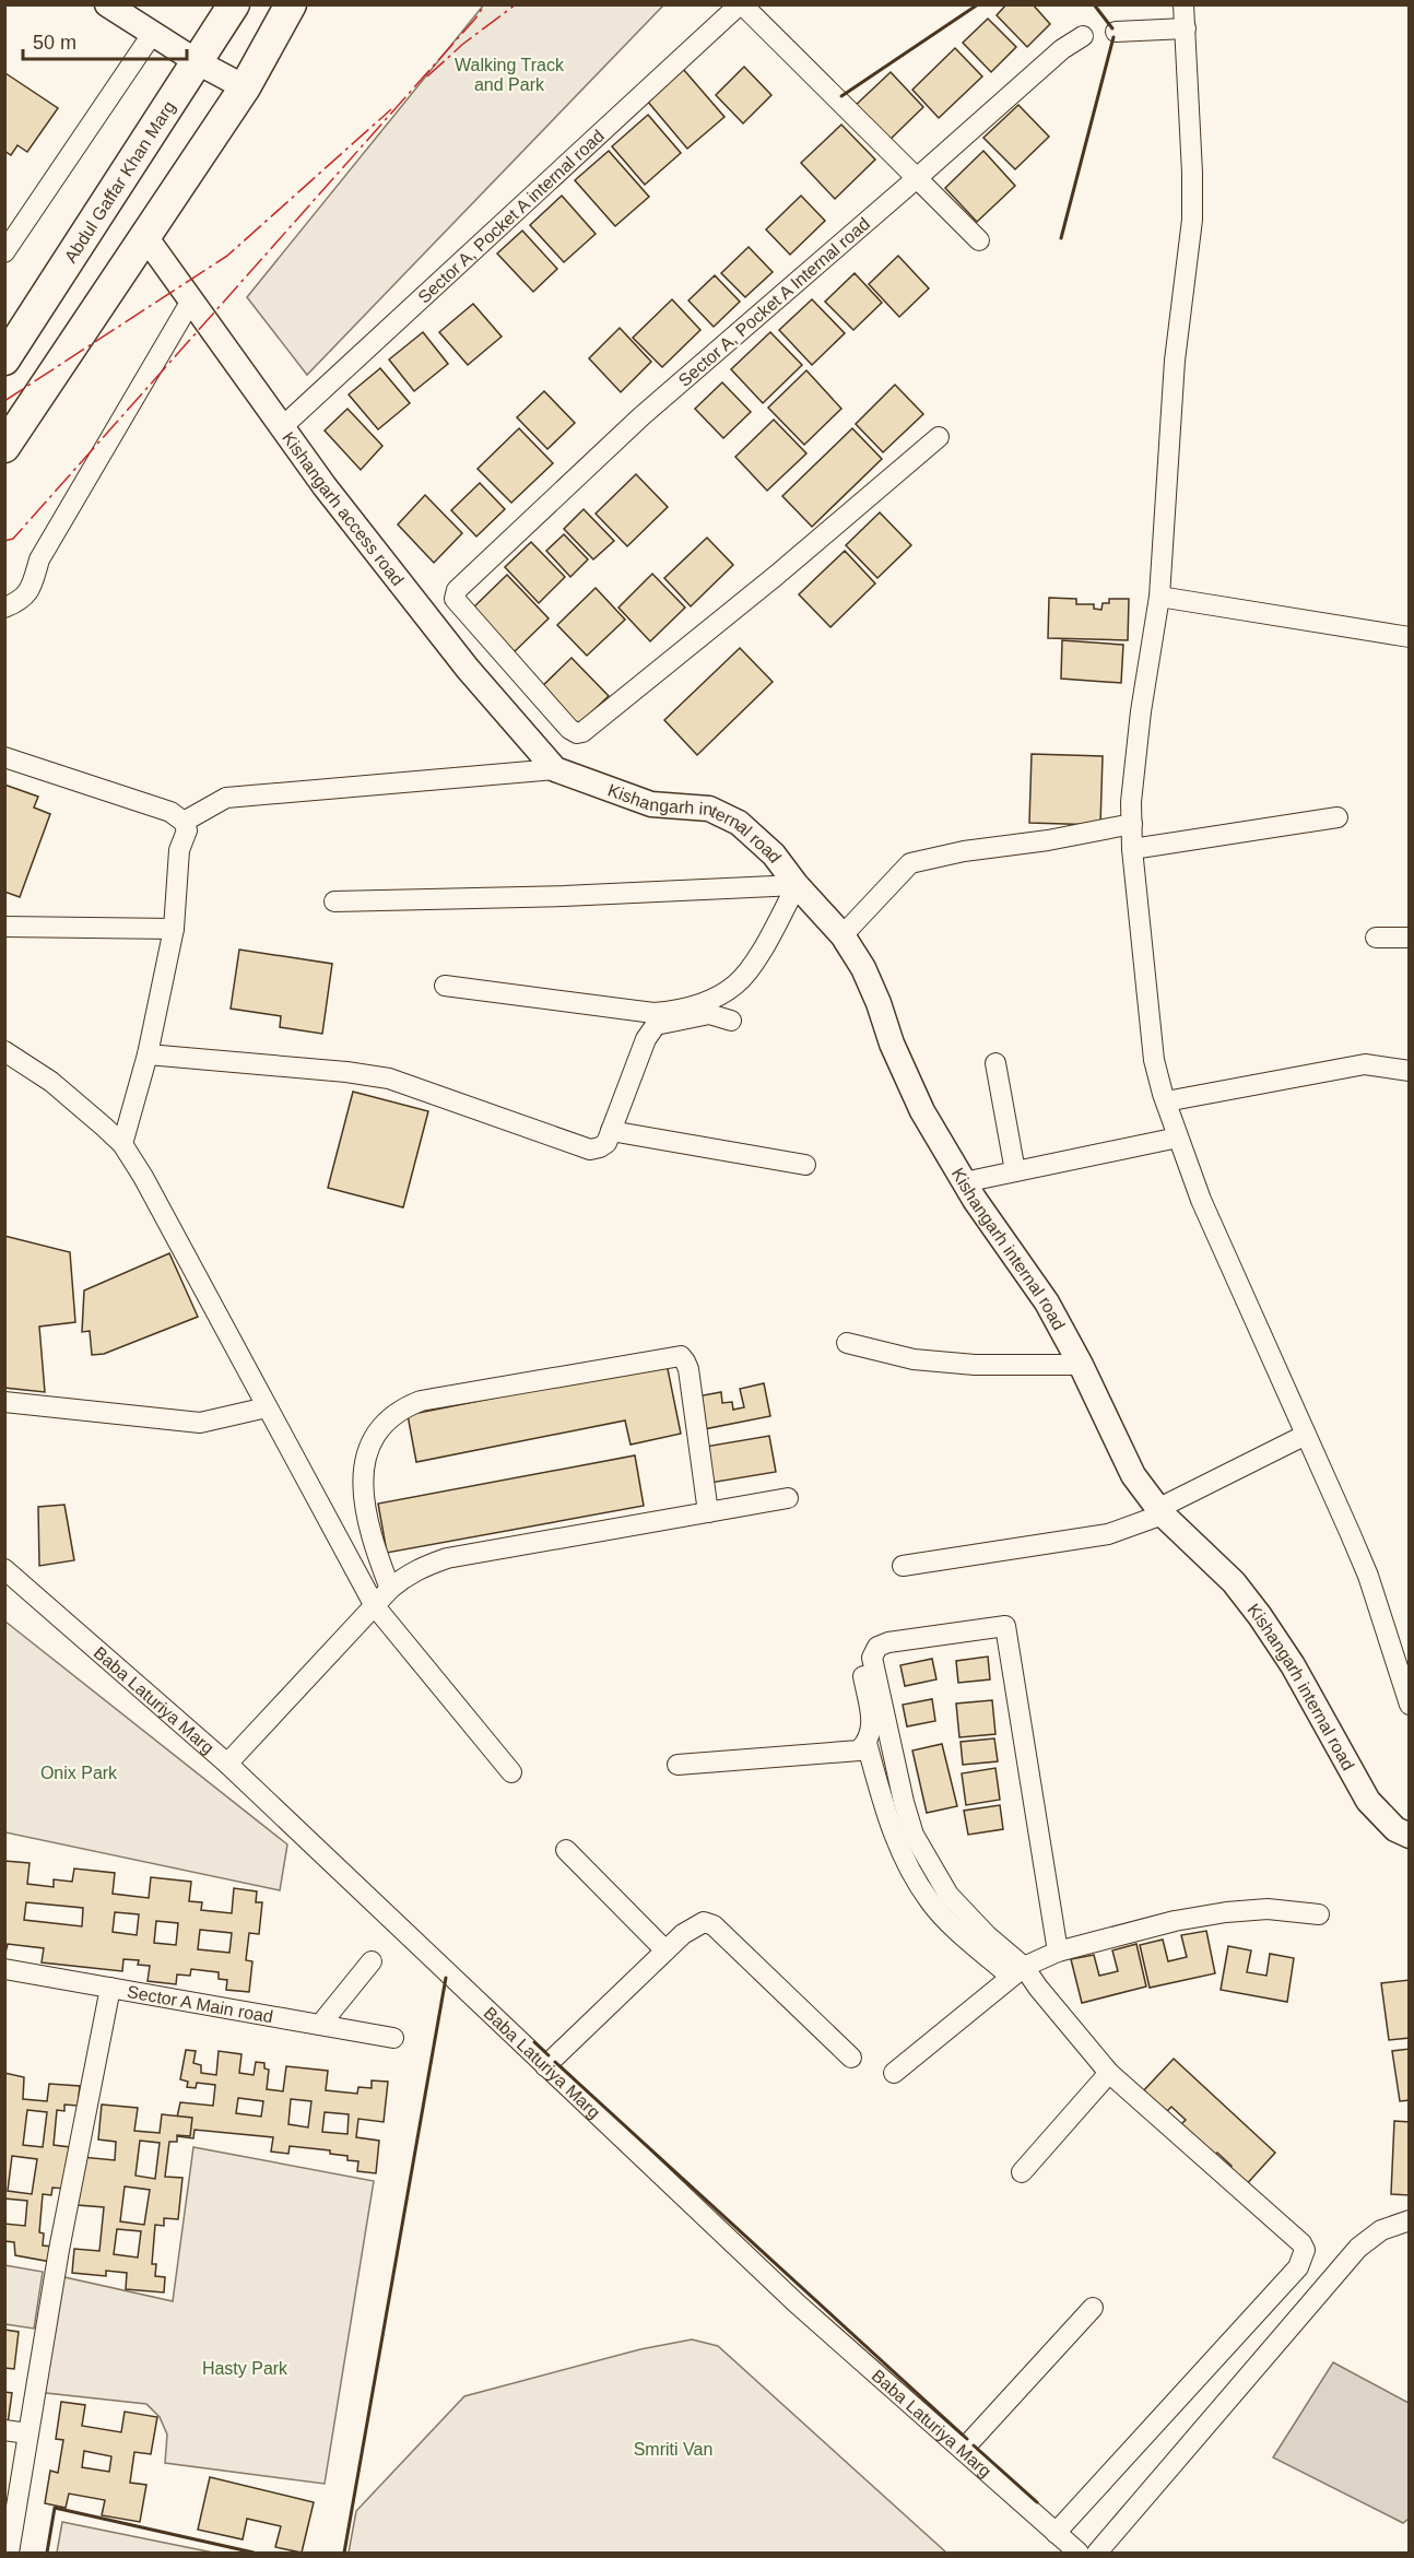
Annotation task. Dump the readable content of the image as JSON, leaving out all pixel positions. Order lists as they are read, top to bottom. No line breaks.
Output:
{"streets":{"main road":["Abdul Gaffar Khan Marg"],"street":["Sector A, Pocket A internal road","Sector A, Pocket A Internal road","Kishangarh access road","Kishangarh internal road","Baba Laturiya Marg","Sector A Main road"]},"crossings":[["Sector A, Pocket A internal road","Kishangarh access road"],["Kishangarh access road","Kishangarh internal road"]],"parks":["Walking Track and Park","Onix Park","Hasty Park","Smriti Van"],"scale_bar":"50 m"}
